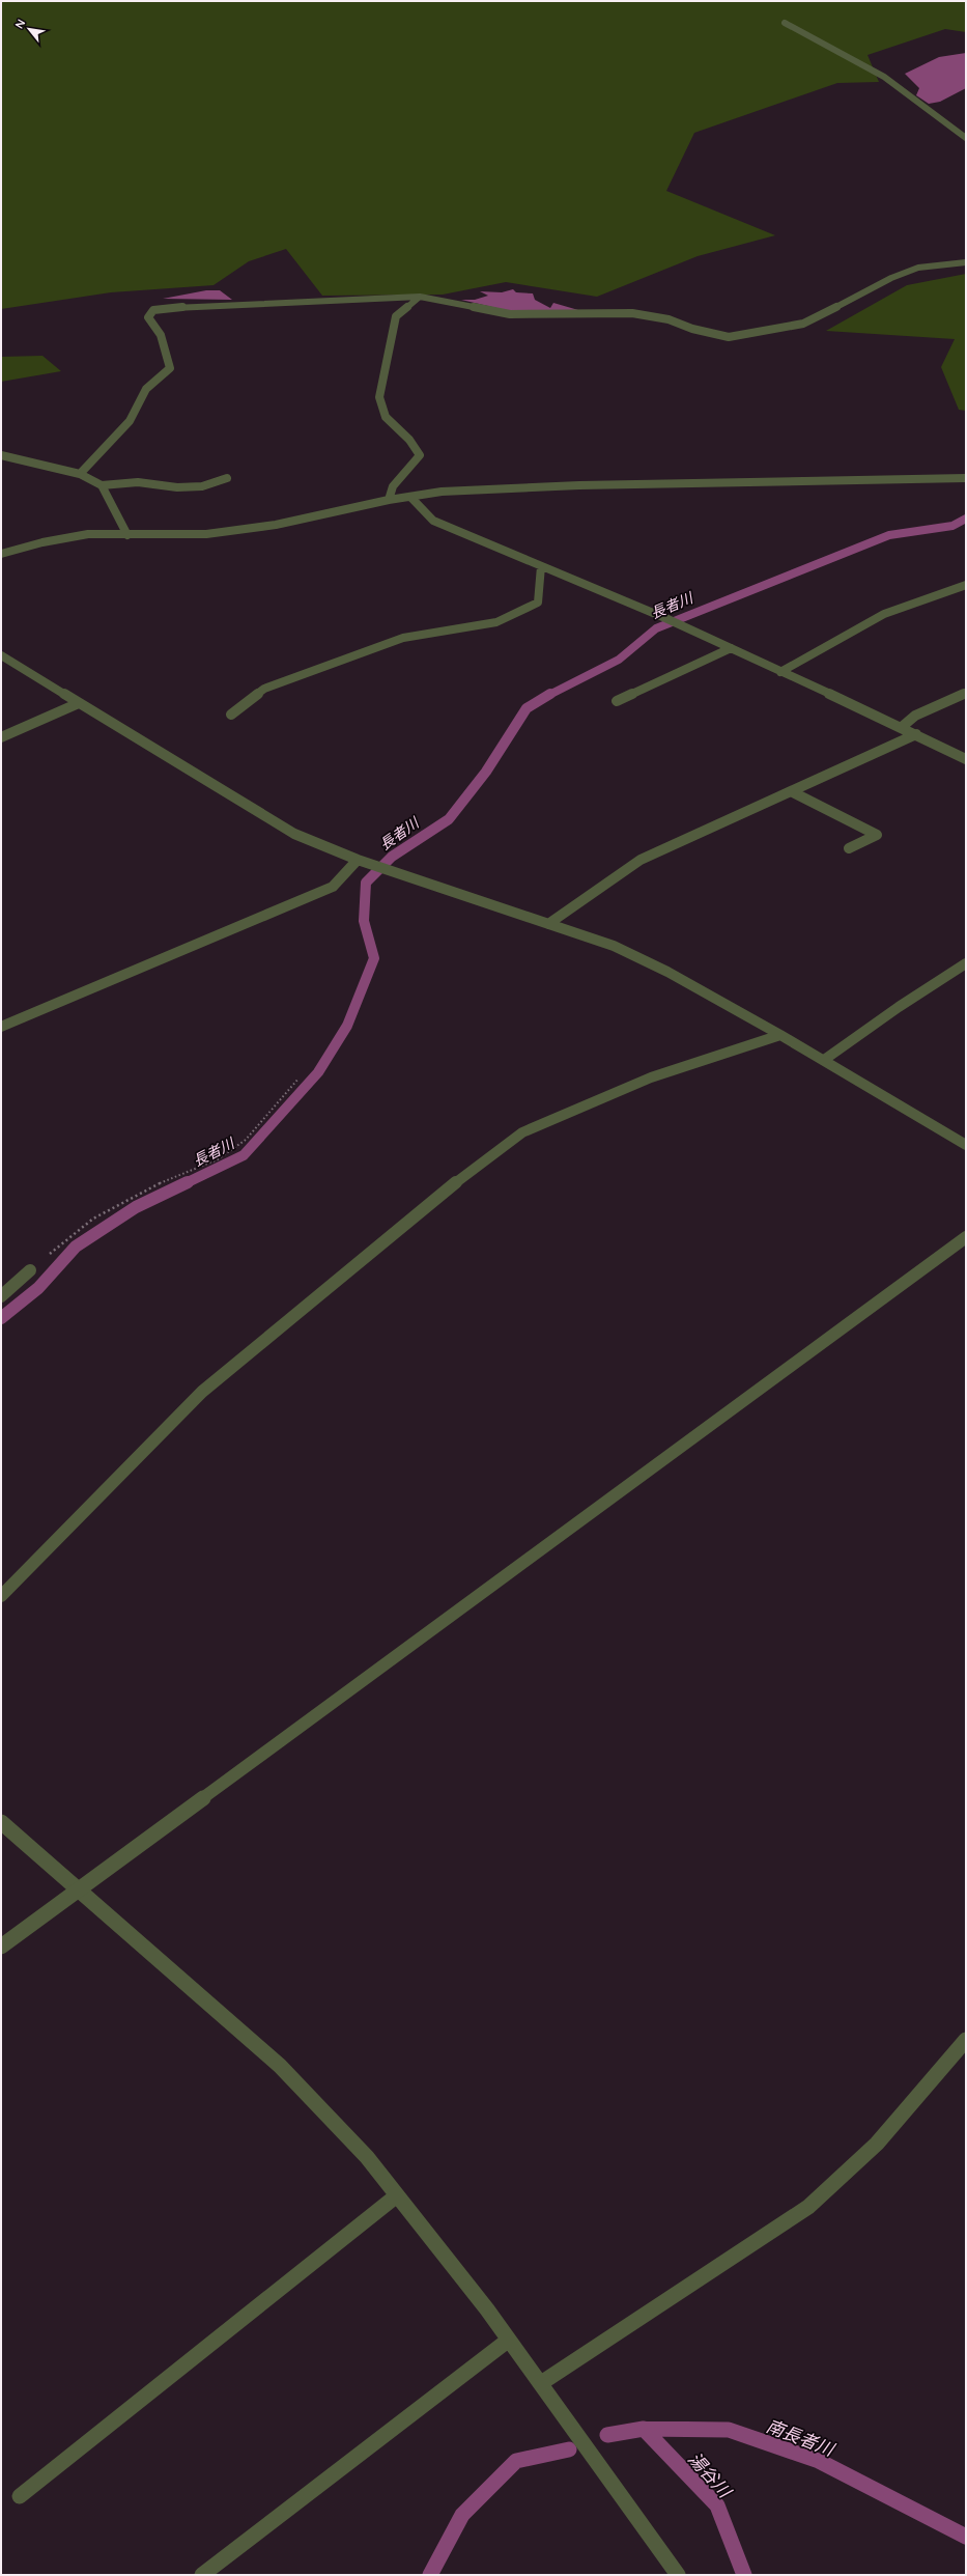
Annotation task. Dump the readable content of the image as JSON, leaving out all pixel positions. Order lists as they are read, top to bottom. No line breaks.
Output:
{"water":["長者川","南長者川","湯谷川"],"north":"top left"}
